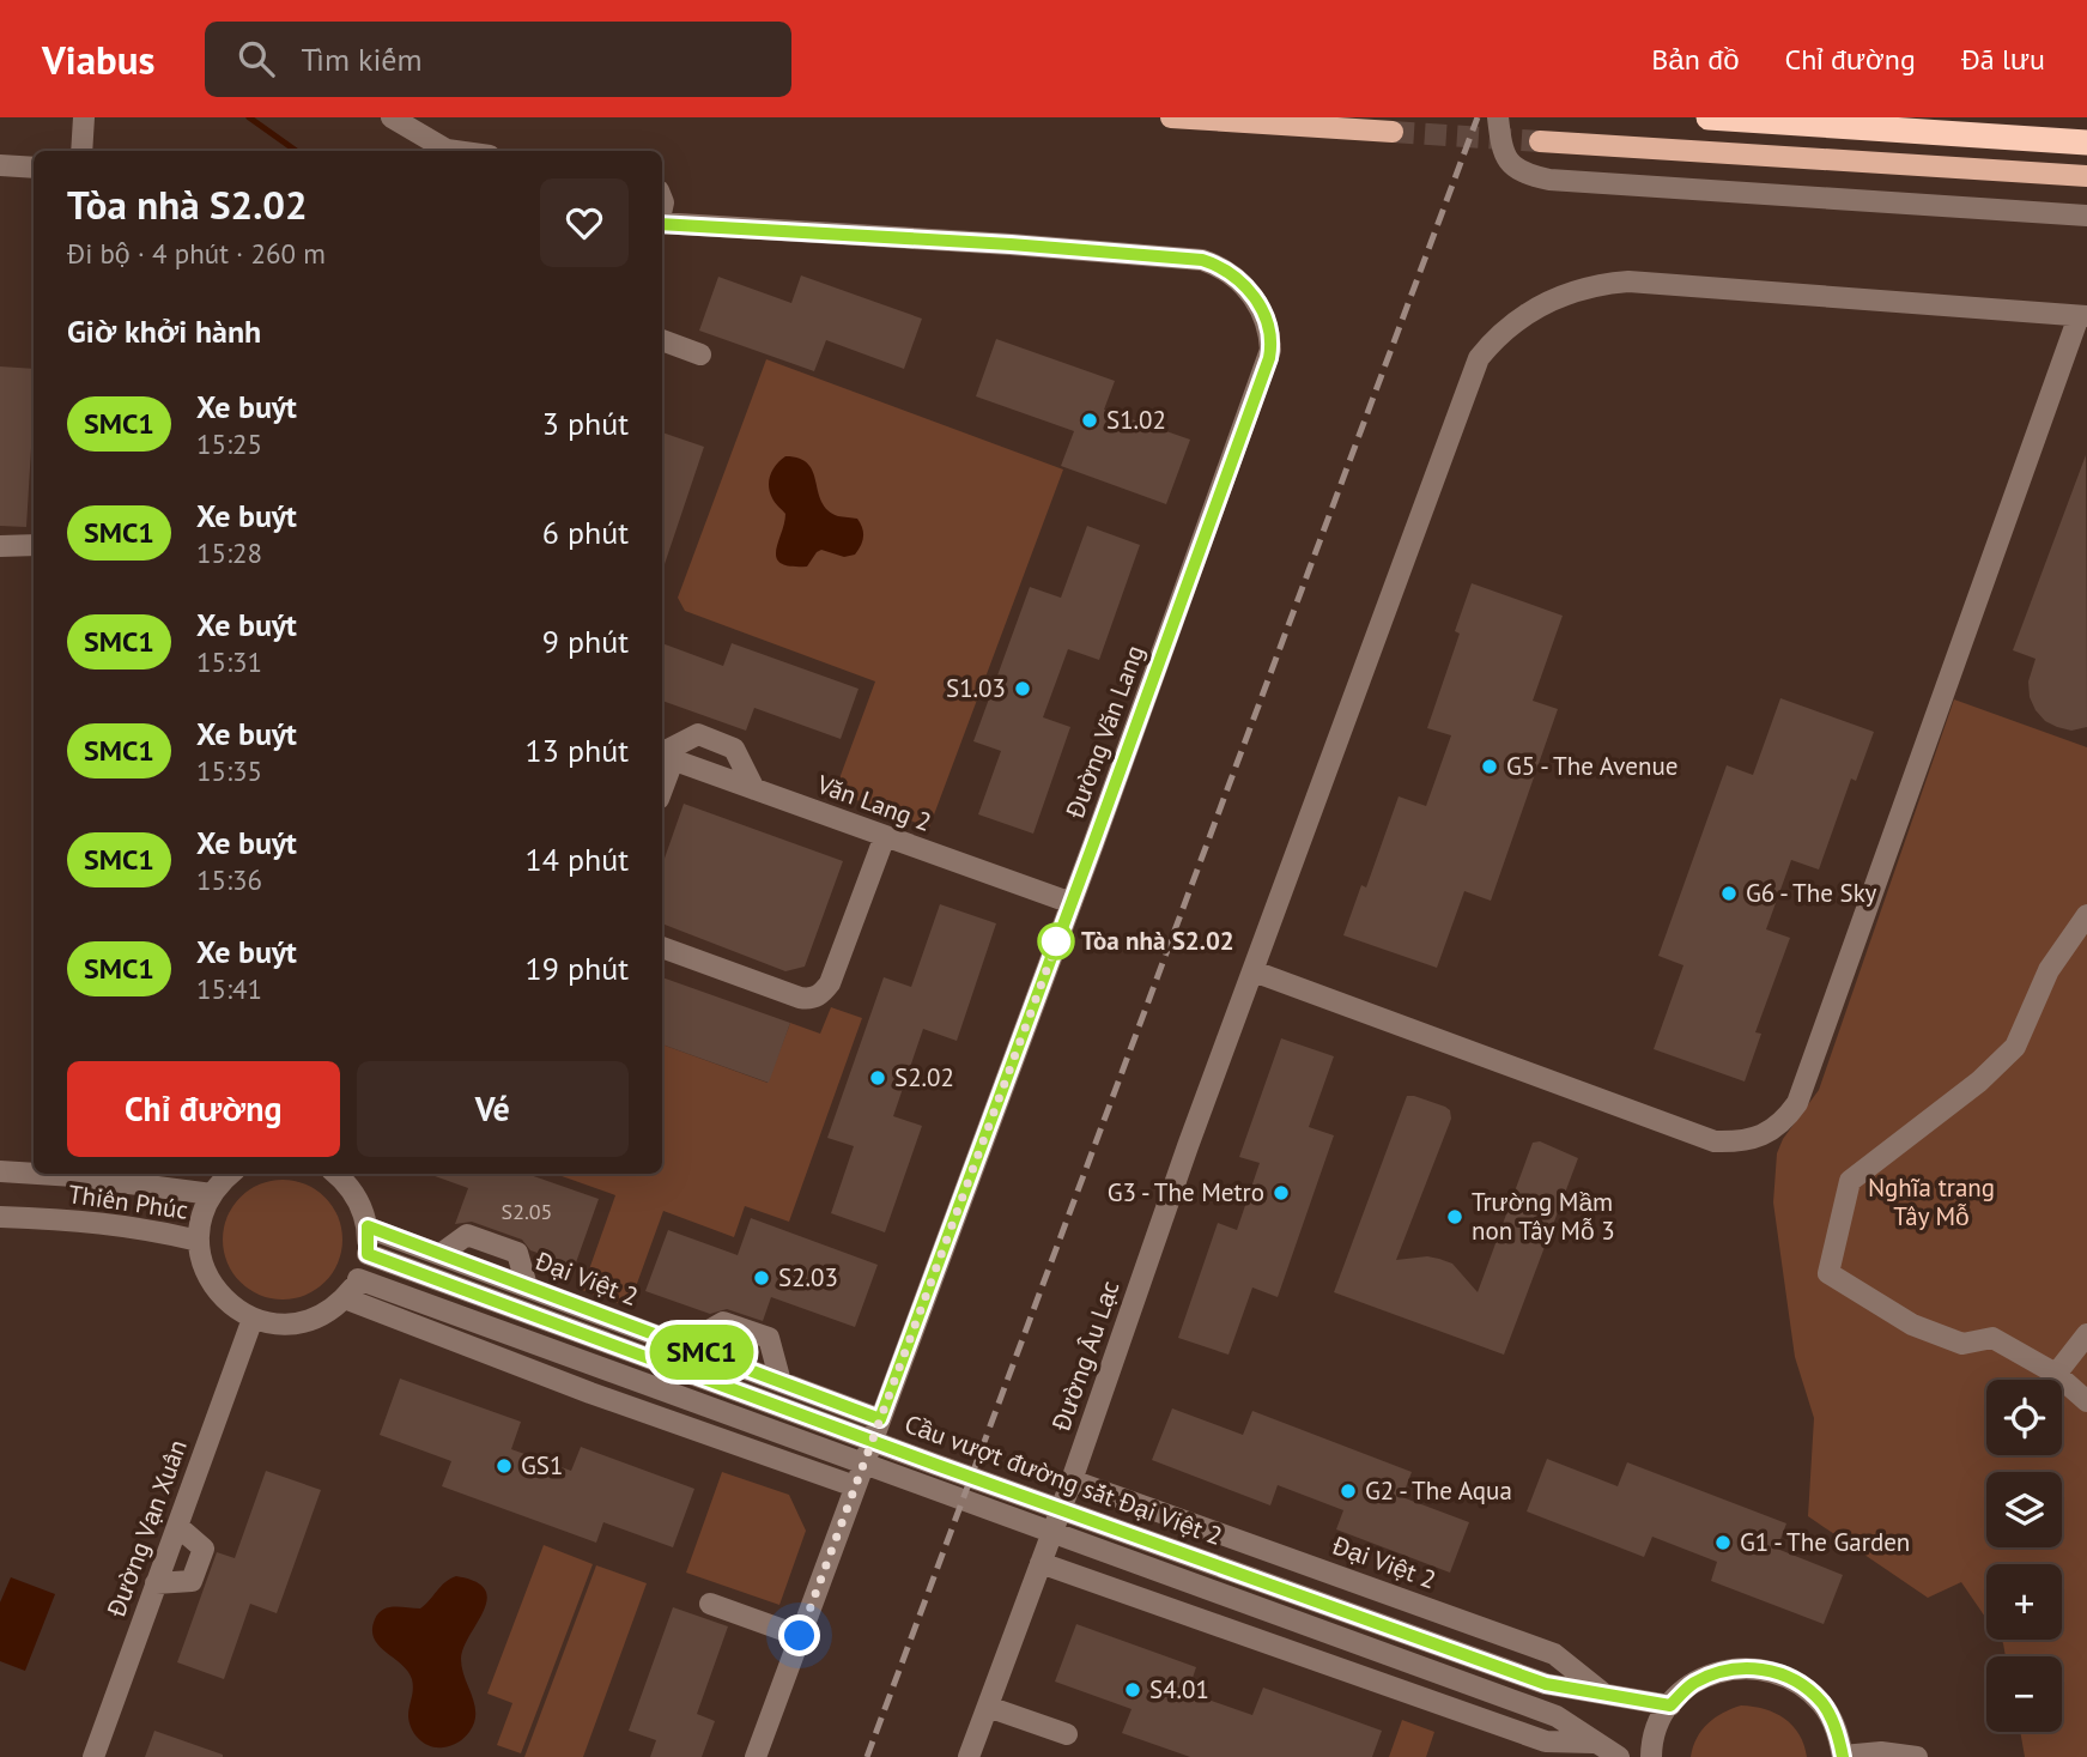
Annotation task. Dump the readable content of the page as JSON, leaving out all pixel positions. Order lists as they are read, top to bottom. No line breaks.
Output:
{"streets":{"street":["Đường Văn Lang","Văn Lang 2","Thiên Phúc","Đại Việt 2","Đường Âu Lạc","Cầu vượt đường sắt Đại Việt 2","Đường Vạn Xuân"]},"crossings":[["Đường Văn Lang","Văn Lang 2"],["Đường Văn Lang","Đại Việt 2"],["Đại Việt 2","Đường Âu Lạc"],["Đại Việt 2","Cầu vượt đường sắt Đại Việt 2"]],"parks":["Nghĩa trang Tây Mỗ"],"places":["S1.02","S1.03","G5 - The Avenue","G6 - The Sky","Tòa nhà S2.02","S2.02","G3 - The Metro","Trường Mầm non Tây Mỗ 3","S2.03","GS1","G2 - The Aqua","G1 - The Garden","S4.01"],"lines":["bus line SMC1"],"house_numbers":["S2.05"],"page":{"header":"Viabus","search":"Tìm kiếm","nav":["Bản đồ","Chỉ đường","Đã lưu"],"on_map":"SMC1","heading":[["Tòa nhà S2.02","Đi bộ · 4 phút · 260 m"],"Giờ khởi hành"],"list":[{"mark":"SMC1","name":"Xe buýt","note":"15:25","value":"3 phút"},{"mark":"SMC1","name":"Xe buýt","note":"15:28","value":"6 phút"},{"mark":"SMC1","name":"Xe buýt","note":"15:31","value":"9 phút"},{"mark":"SMC1","name":"Xe buýt","note":"15:35","value":"13 phút"},{"mark":"SMC1","name":"Xe buýt","note":"15:36","value":"14 phút"},{"mark":"SMC1","name":"Xe buýt","note":"15:41","value":"19 phút"}],"buttons":["Chỉ đường","Vé"],"map_buttons":["+","−"]}}
